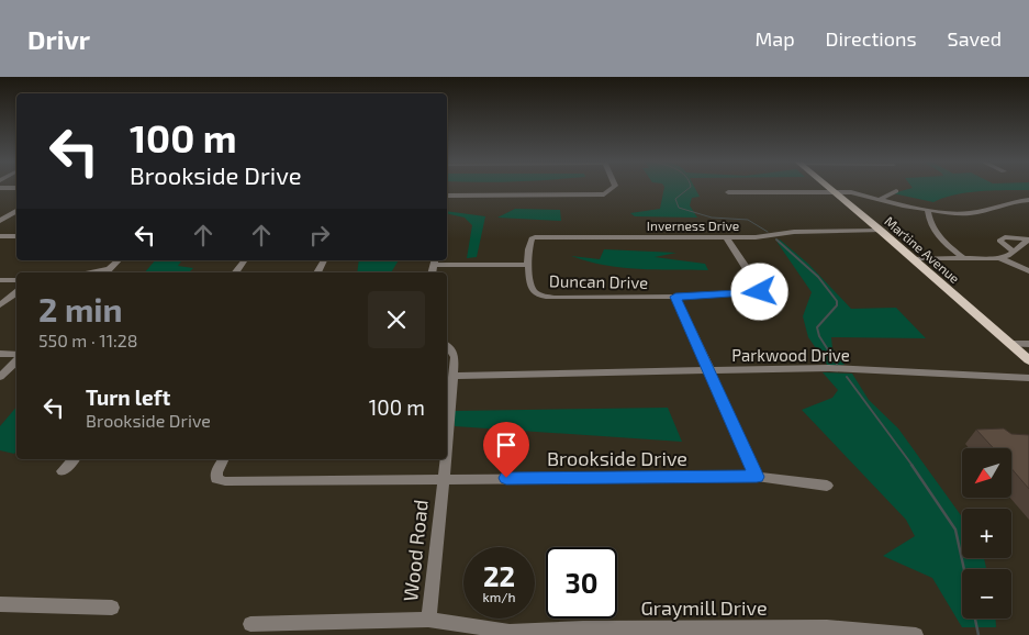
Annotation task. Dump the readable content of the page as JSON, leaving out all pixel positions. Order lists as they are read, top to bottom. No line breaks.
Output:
{"streets":{"main road":["Martine Avenue"],"street":["Inverness Drive","Duncan Drive","Parkwood Drive","Brookside Drive","Wood Road","Graymill Drive"]},"crossings":[["Inverness Drive","Martine Avenue"],["Inverness Drive","Duncan Drive"],["Parkwood Drive","Wood Road"],["Brookside Drive","Wood Road"],["Wood Road","Graymill Drive"]],"north":"bottom left","page":{"header":"Drivr","nav":["Map","Directions","Saved"],"turn":["100 m","Brookside Drive"],"heading":["2 min","550 m · 11:28"],"list":[{"name":"Turn left","note":"Brookside Drive","value":"100 m"}],"map_buttons":["+","−"],"speed":"22 km/h","limit":"30"}}
